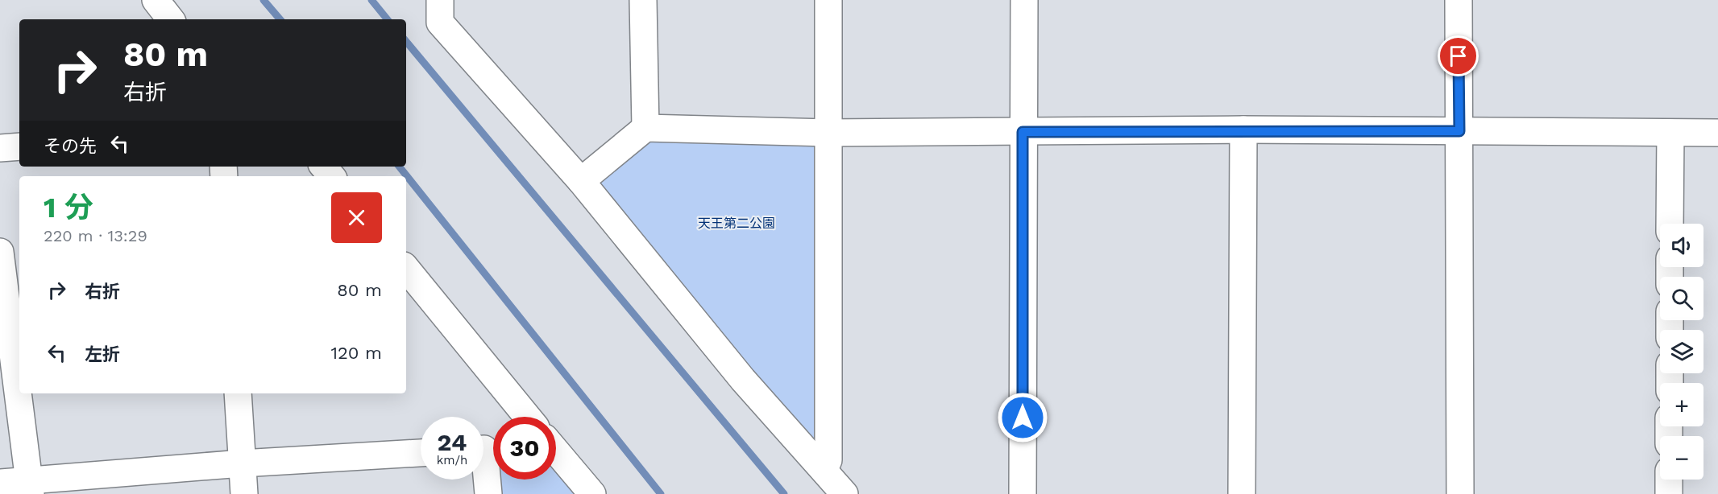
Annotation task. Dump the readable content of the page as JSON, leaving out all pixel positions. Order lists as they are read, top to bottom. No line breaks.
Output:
{"parks":["天王第二公園"],"page":{"turn":["80 m","右折"],"then":"その先","heading":["1 分","220 m · 13:29"],"map_buttons":["+","−"],"list":[{"name":"右折","value":"80 m"},{"name":"左折","value":"120 m"}],"speed":"24 km/h","limit":"30"}}
